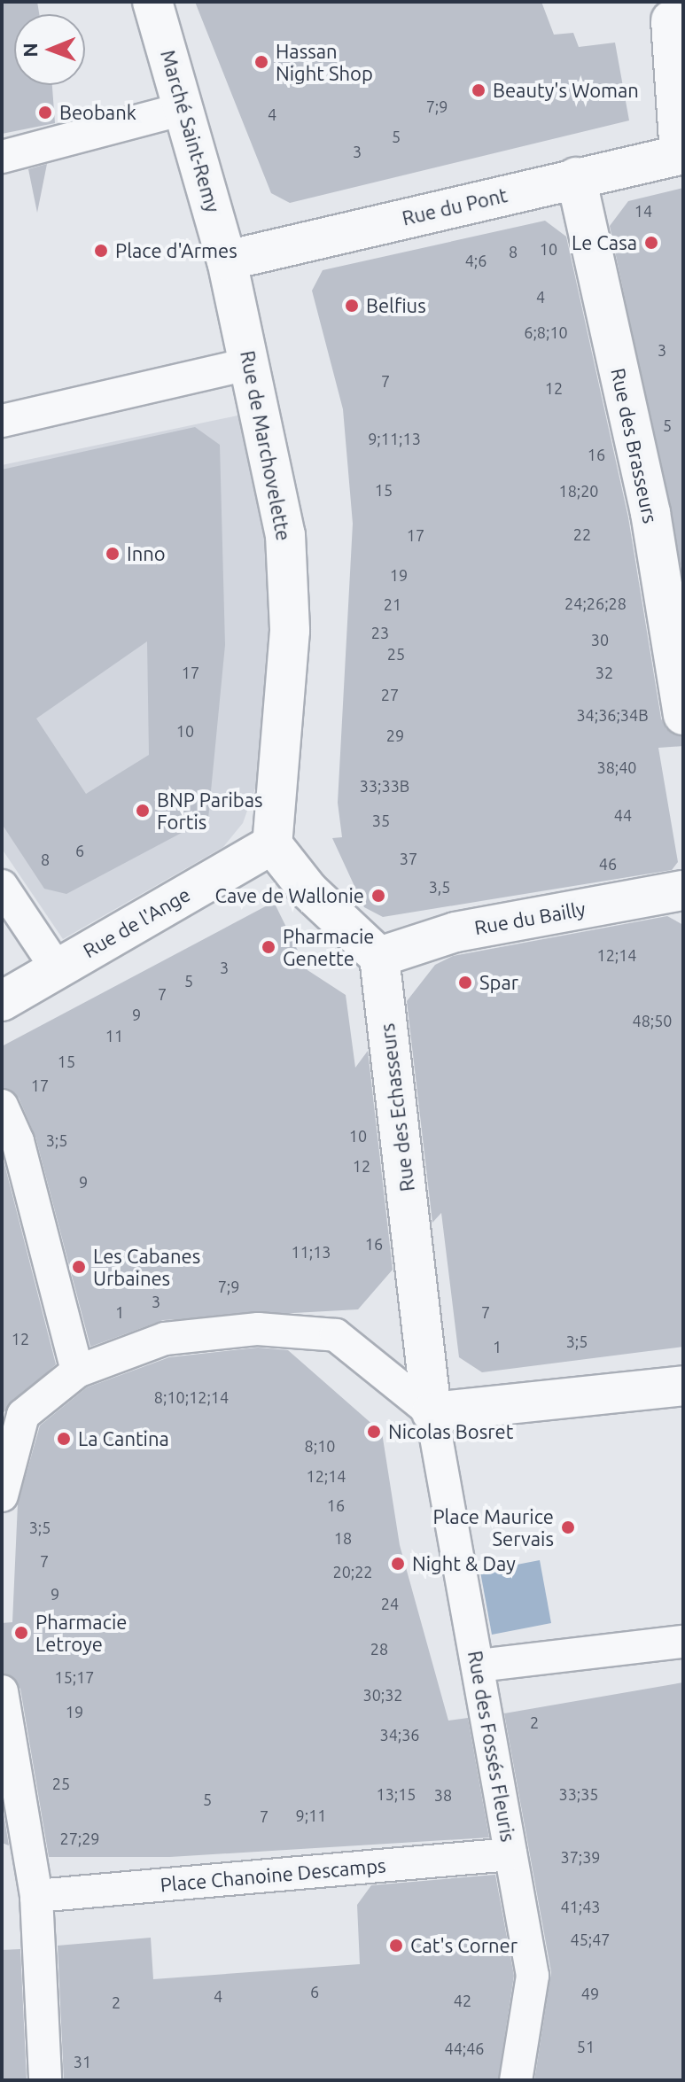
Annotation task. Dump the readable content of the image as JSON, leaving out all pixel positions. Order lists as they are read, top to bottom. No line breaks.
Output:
{"streets":{"street":["Marché Saint-Remy","Rue du Pont","Rue de Marchovelette","Rue des Brasseurs","Rue du Bailly","Rue de l'Ange","Rue des Echasseurs","Rue des Fossés Fleuris","Place Chanoine Descamps"]},"crossings":[["Marché Saint-Remy","Rue du Pont"],["Marché Saint-Remy","Rue de Marchovelette"],["Rue du Pont","Rue de Marchovelette"],["Rue du Pont","Rue des Brasseurs"],["Rue de Marchovelette","Rue de l'Ange"],["Rue du Bailly","Rue des Echasseurs"],["Rue des Echasseurs","Rue des Fossés Fleuris"],["Rue des Fossés Fleuris","Place Chanoine Descamps"]],"places":["Hassan Night Shop","Beauty's Woman","Beobank","Le Casa","Place d'Armes","Belfius","Inno","BNP Paribas Fortis","Cave de Wallonie","Pharmacie Genette","Spar","Les Cabanes Urbaines","Nicolas Bosret","La Cantina","Place Maurice Servais","Night & Day","Pharmacie Letroye","Cat's Corner"],"house_numbers":["7;9","4","5","3","14","10","8","4;6","4","6;8;10","3","7","12","5","9;11;13","16","15","18;20","22","17","19","24;26;28","21","23","30","25","17","32","27","34;36;34B","10","29","38;40","33;33B","44","35","6","37","8","46","3,5","12;14","3","5","7","9","48;50","11","15","17","10","3;5","12","9","16","11;13","7;9","3","1","7","12","3;5","1","8;10;12;14","8;10","12;14","16","3;5","18","7","20;22","9","24","28","15;17","30;32","19","2","34;36","25","13;15","33;35","38","5","9;11","7","27;29","37;39","41;43","45;47","6","49","4","42","2","51","44;46","31"],"north":"left"}
